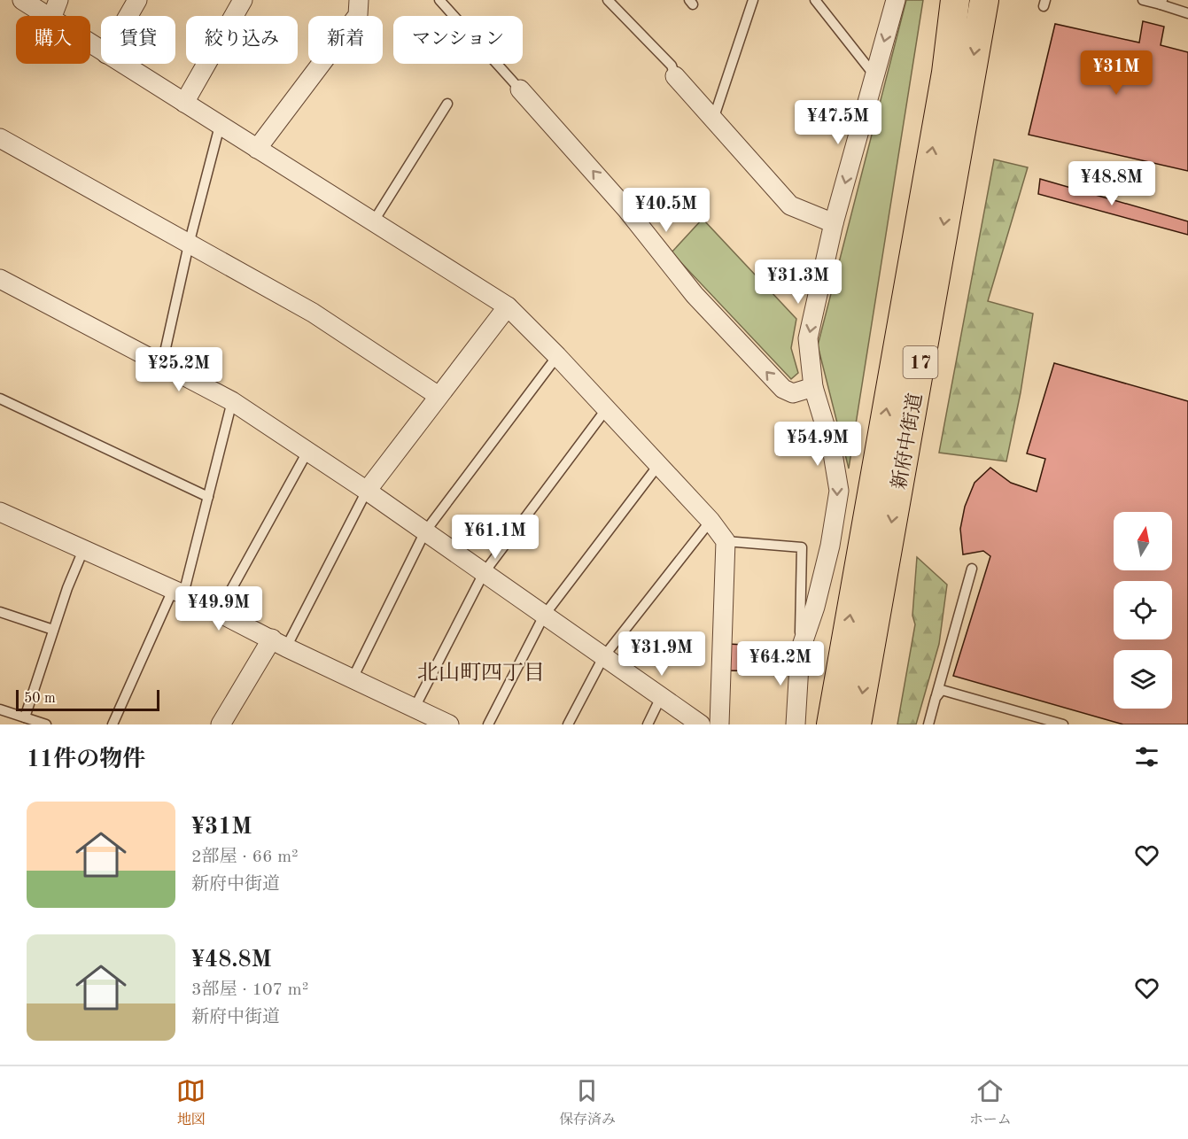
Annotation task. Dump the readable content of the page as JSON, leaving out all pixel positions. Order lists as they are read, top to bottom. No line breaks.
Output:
{"streets":{"main road":["17","新府中街道"]},"districts":["北山町四丁目"],"scale_bar":"50 m","north":"top","page":{"chip":["購入","賃貸","絞り込み","新着","マンション"],"price":["¥31M","¥47.5M","¥48.8M","¥40.5M","¥31.3M","¥25.2M","¥54.9M","¥61.1M","¥49.9M","¥31.9M","¥64.2M"],"scale":"50 m","heading":"11件の物件","list":[{"name":"¥31M","note":"2部屋 · 66 m² · 新府中街道"},{"name":"¥48.8M","note":"3部屋 · 107 m² · 新府中街道"}],"tabs":["地図","保存済み","ホーム"]}}
